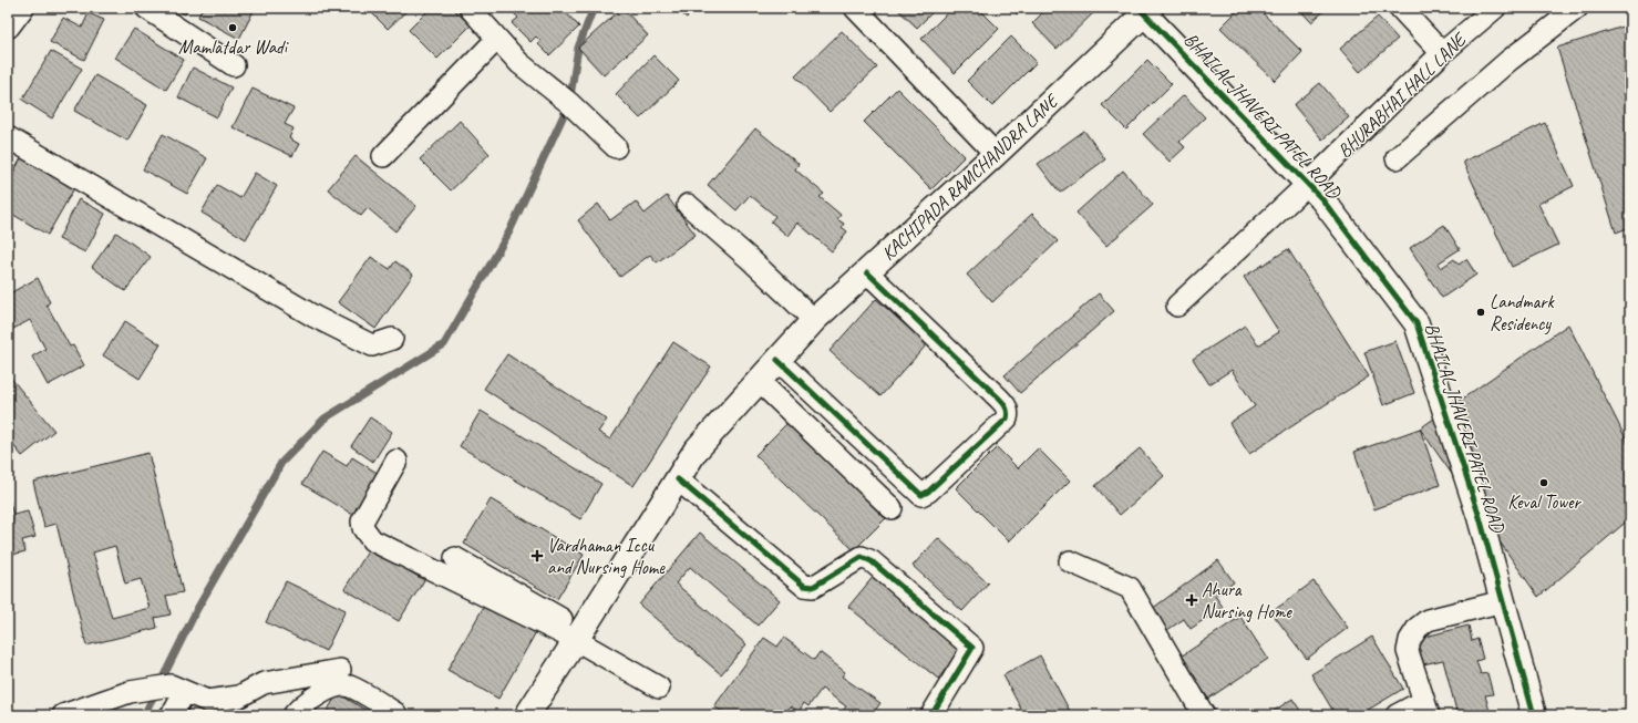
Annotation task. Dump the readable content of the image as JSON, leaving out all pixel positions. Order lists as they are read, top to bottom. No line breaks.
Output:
{"streets":{"main road":["BHAILAL JHAVERI PATEL ROAD","KACHIPADA RAMCHANDRA LANE"],"street":["BHURABHAI HALL LANE"]},"crossings":[["BHURABHAI HALL LANE","BHAILAL JHAVERI PATEL ROAD"],["BHAILAL JHAVERI PATEL ROAD","KACHIPADA RAMCHANDRA LANE"]],"places":{"other":["Mamlatdar Wadi","Landmark Residency","Keval Tower"],"health":["Vardhaman Iccu and Nursing Home","Ahura Nursing Home"]}}
